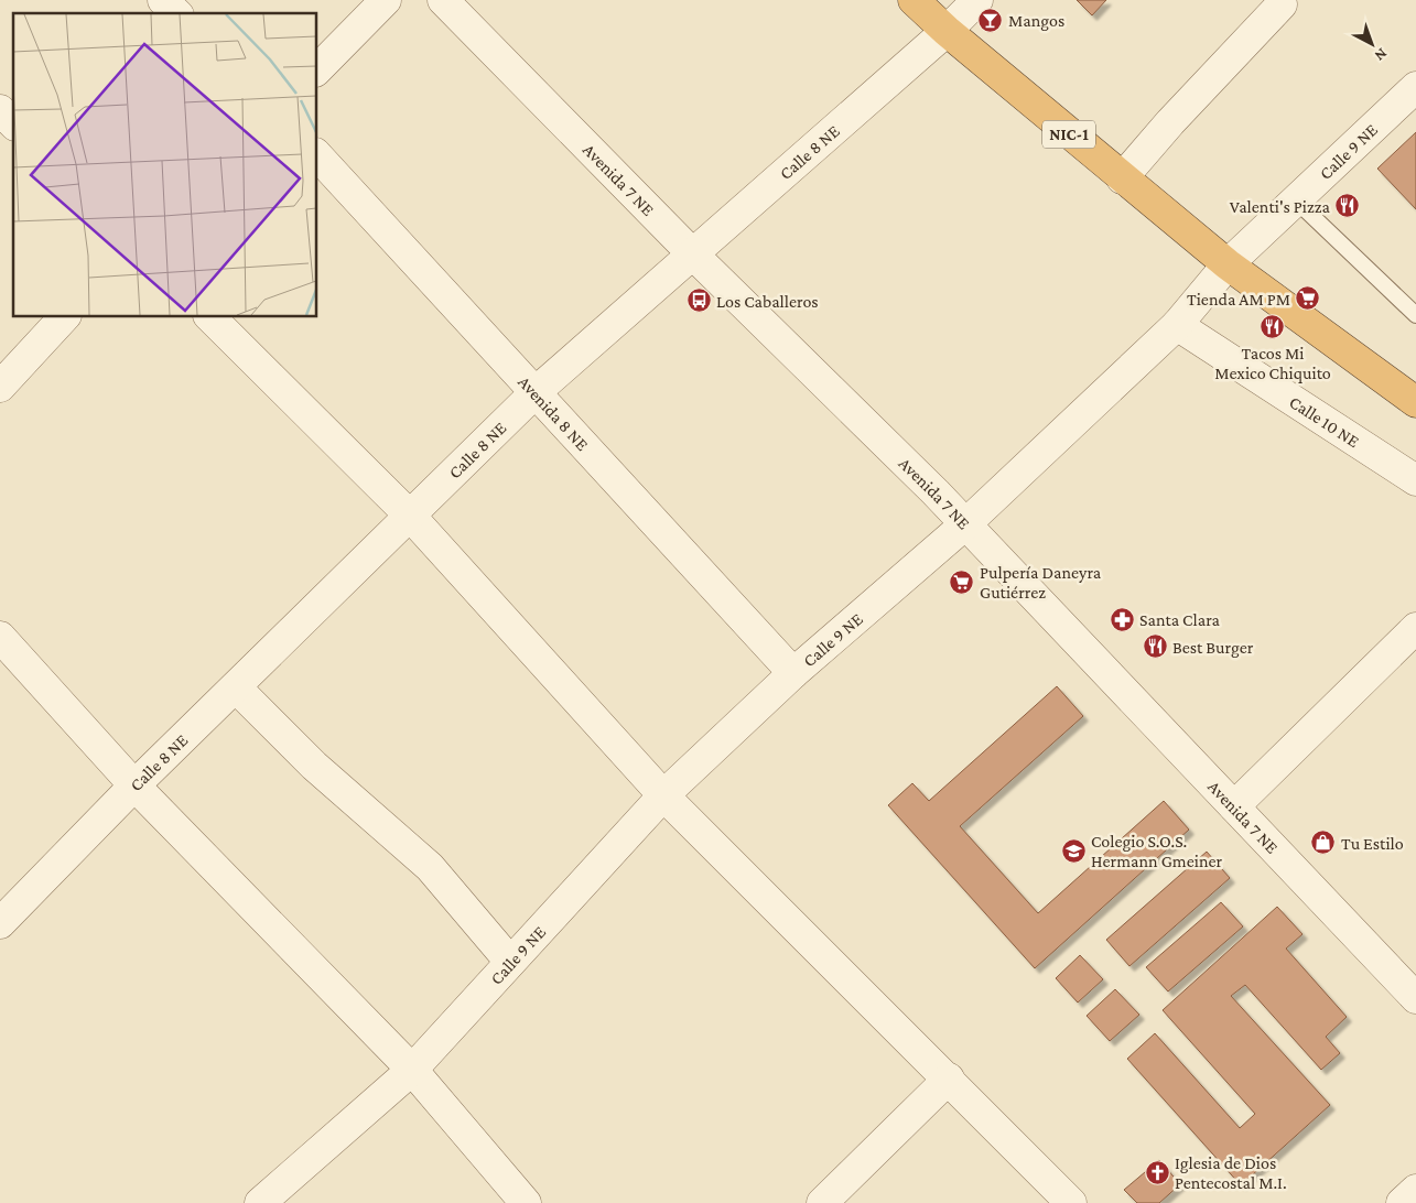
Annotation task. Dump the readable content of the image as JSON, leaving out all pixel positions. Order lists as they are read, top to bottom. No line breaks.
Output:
{"streets":{"highway":["NIC-1"],"street":["Calle 8 NE","Calle 9 NE","Avenida 7 NE","Avenida 8 NE","Calle 10 NE"]},"crossings":[["NIC-1","Calle 8 NE"],["NIC-1","Calle 9 NE"],["Calle 8 NE","Avenida 7 NE"],["Calle 8 NE","Avenida 8 NE"],["Calle 9 NE","Avenida 7 NE"],["Calle 9 NE","Avenida 8 NE"],["Calle 9 NE","Calle 10 NE"]],"places":{"bar":["Mangos"],"restaurant":["Valenti's Pizza","Tacos Mi Mexico Chiquito","Best Burger"],"supermarket":["Tienda AM PM","Pulpería Daneyra Gutiérrez"],"bus stop":["Los Caballeros"],"pharmacy":["Santa Clara"],"shop":["Tu Estilo"],"school or university":["Colegio S.O.S. Hermann Gmeiner"],"church":["Iglesia de Dios Pentecostal M.I."]},"north":"bottom right"}
